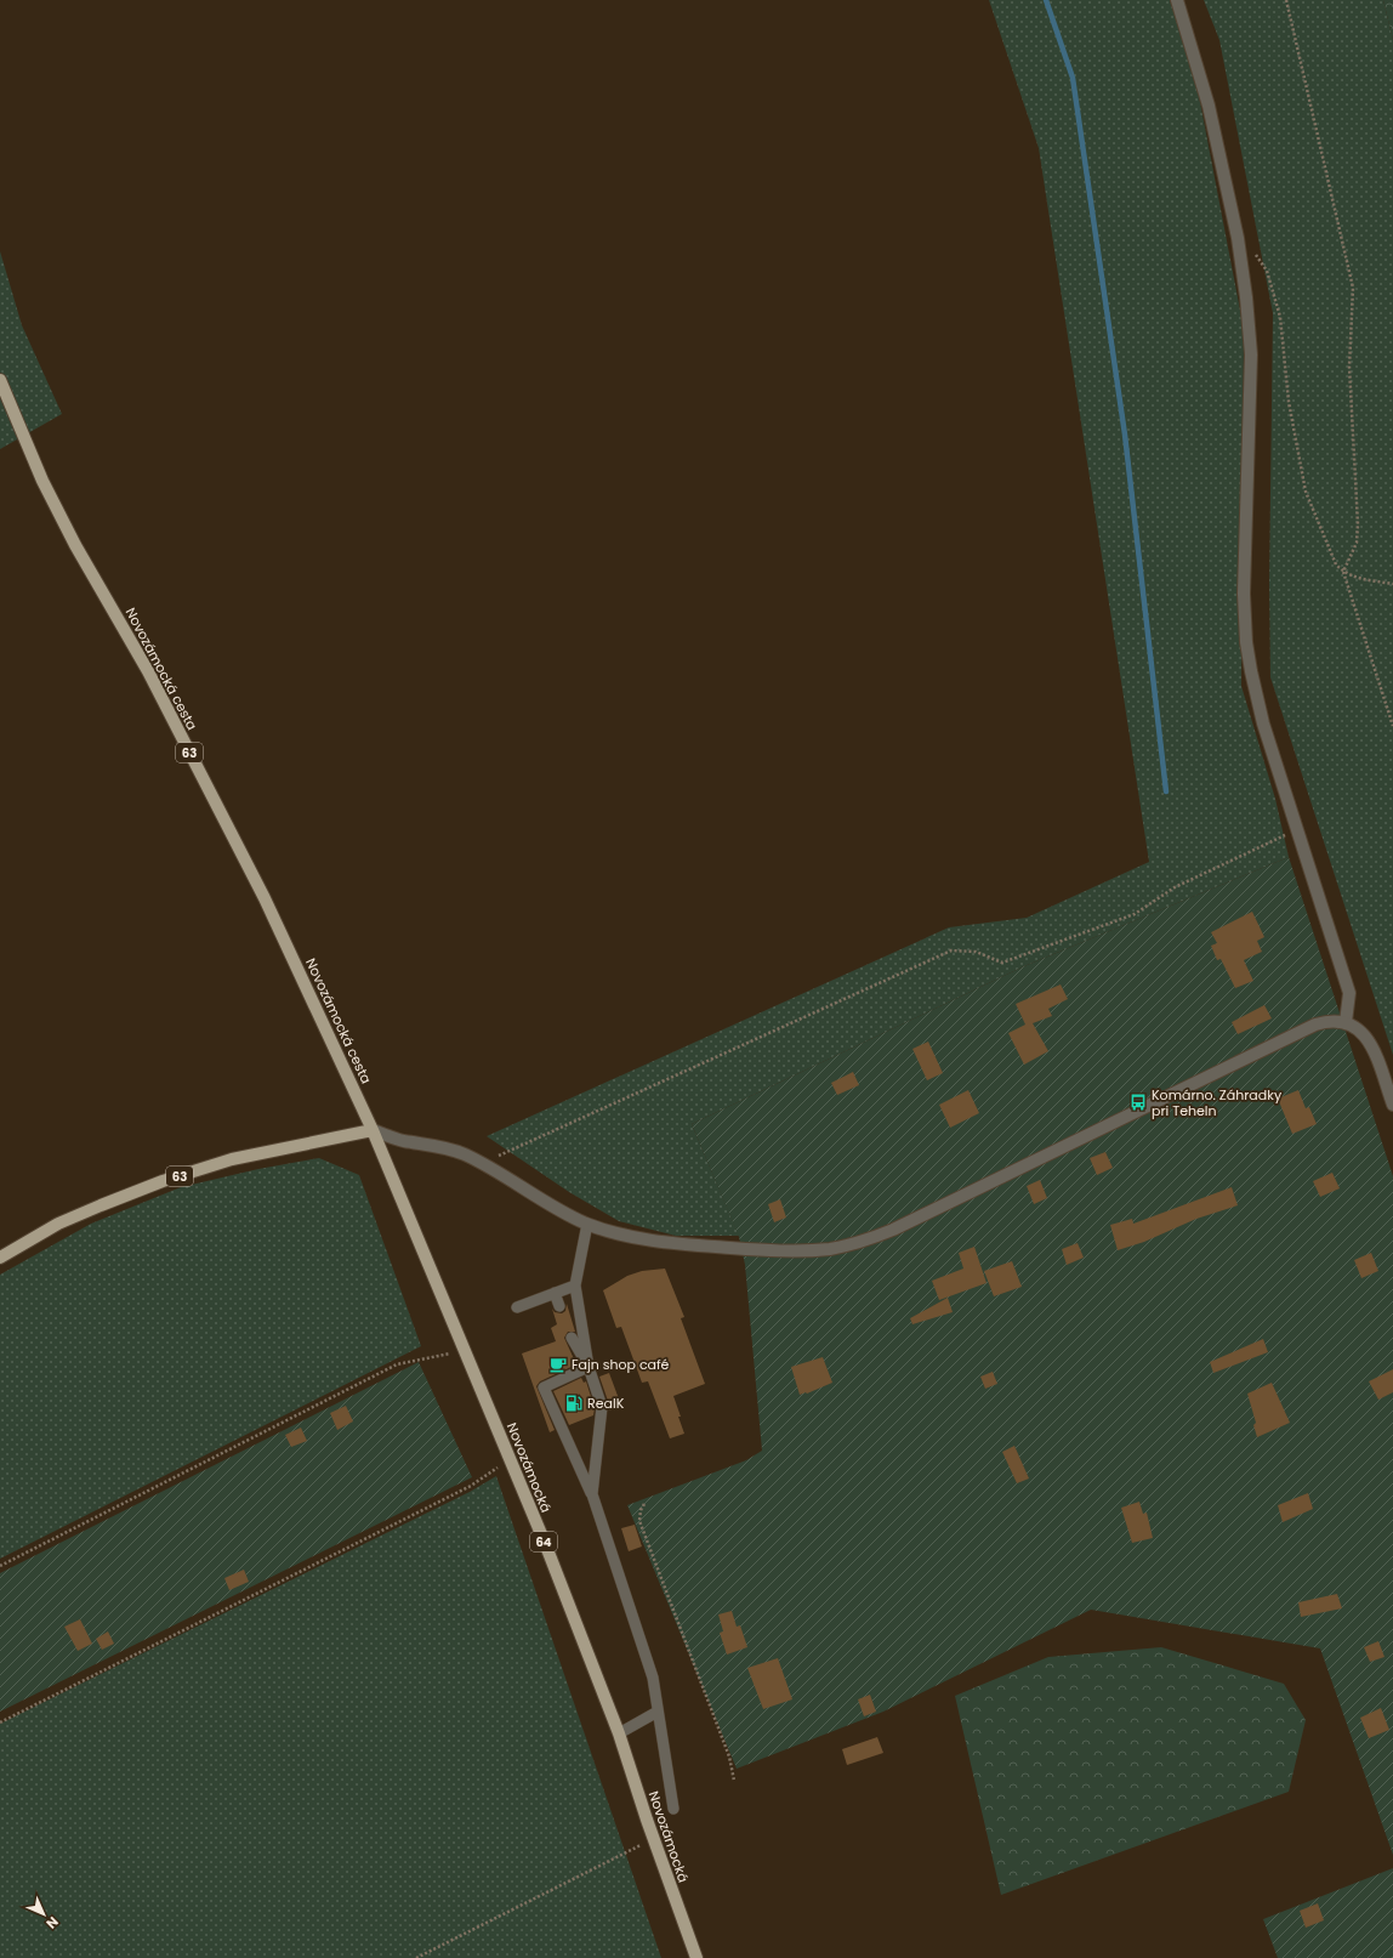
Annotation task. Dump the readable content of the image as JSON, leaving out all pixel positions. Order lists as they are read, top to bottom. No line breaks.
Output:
{"streets":{"main road":["Novozámocká cesta","63","Novozámocká","64"]},"crossings":[["Novozámocká cesta","63"],["Novozámocká cesta","Novozámocká"],["63","Novozámocká"]],"places":{"bus stop":["Komárno. Záhradky pri Teheln"],"cafe":["Fajn shop café"],"fuel station":["RealK"]},"north":"bottom right"}
